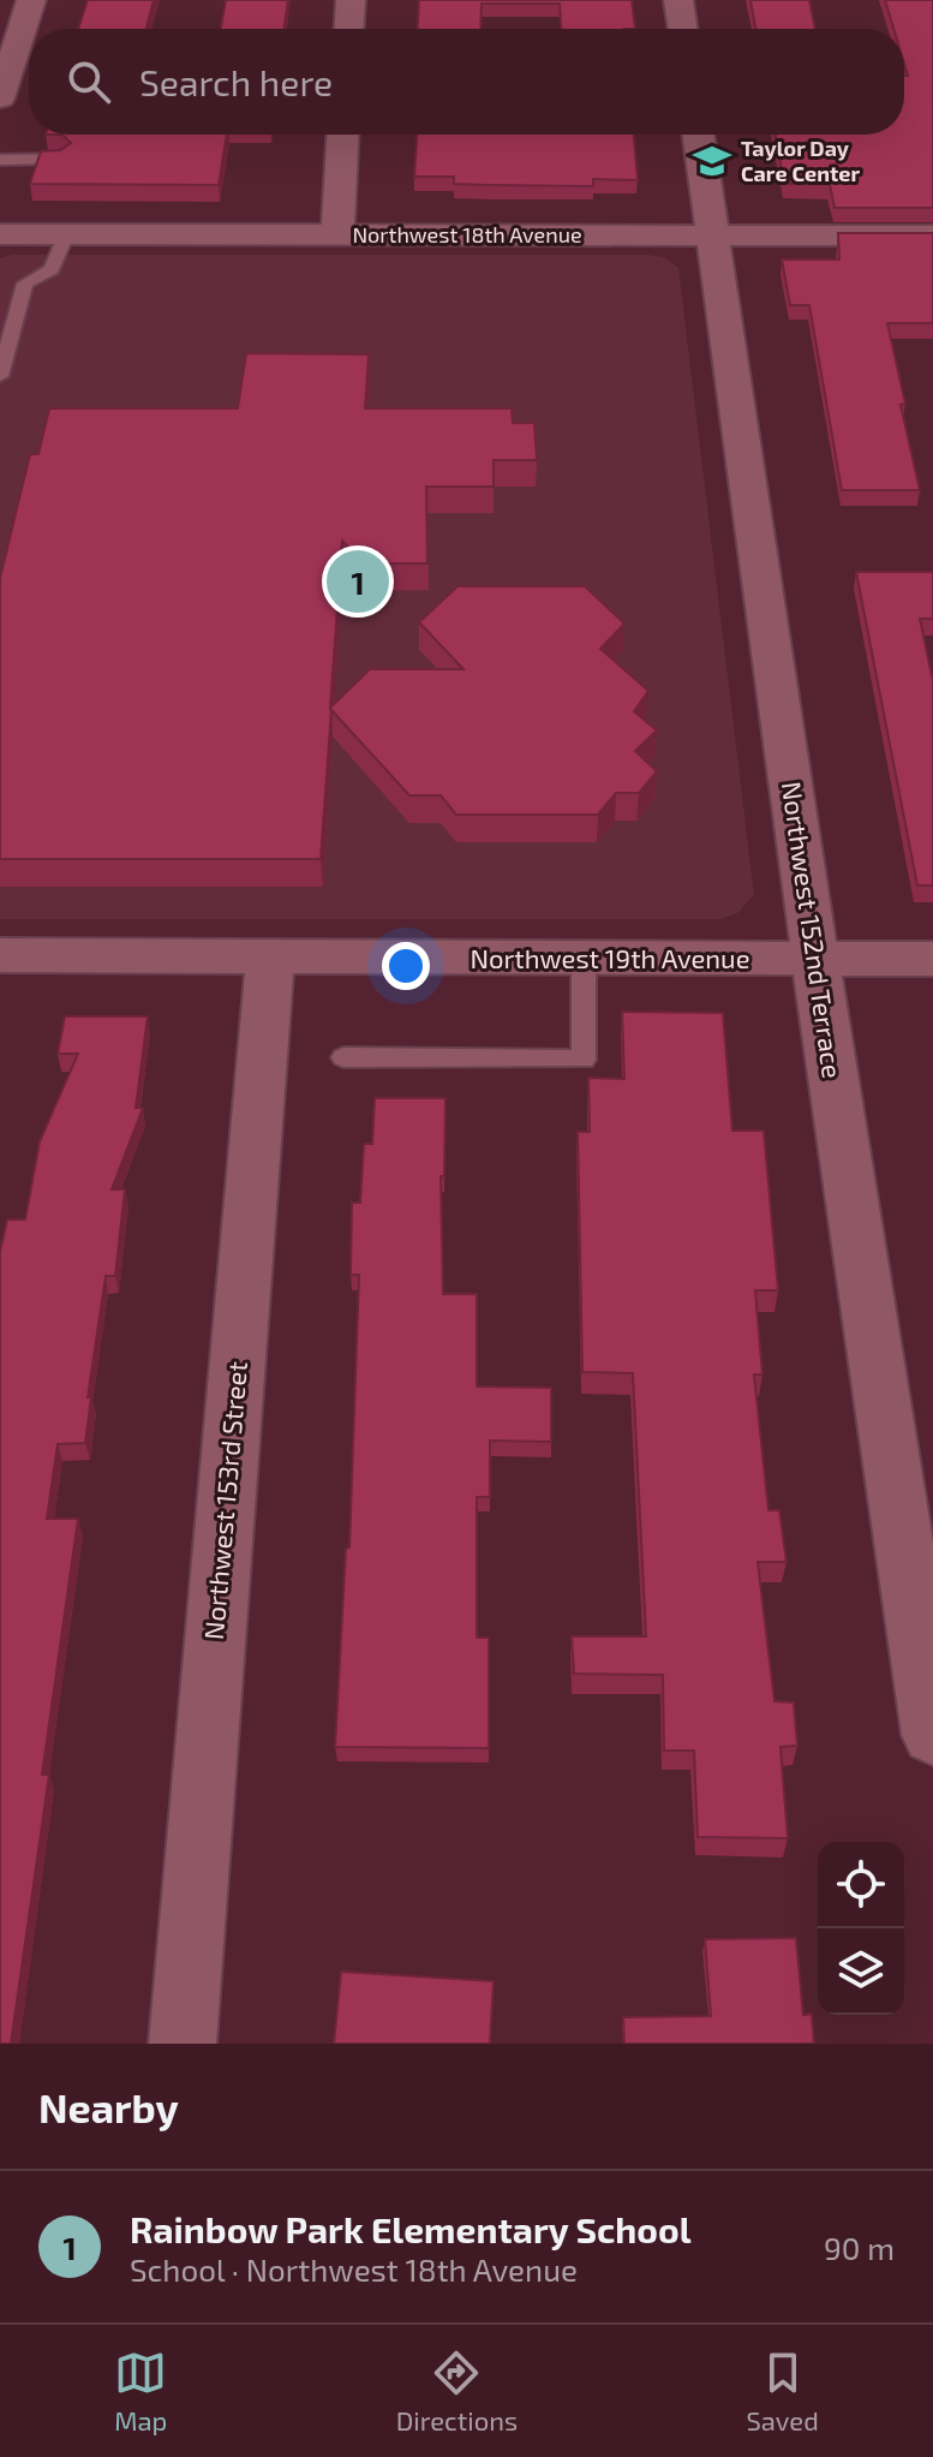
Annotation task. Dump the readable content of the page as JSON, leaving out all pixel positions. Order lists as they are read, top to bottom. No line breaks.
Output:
{"streets":{"street":["Northwest 18th Avenue","Northwest 152nd Terrace","Northwest 19th Avenue","Northwest 153rd Street"]},"crossings":[["Northwest 18th Avenue","Northwest 152nd Terrace"],["Northwest 152nd Terrace","Northwest 19th Avenue"],["Northwest 19th Avenue","Northwest 153rd Street"]],"places":{"school or university":["Taylor Day Care Center"]},"page":{"search":"Search here","pins":"1","heading":"Nearby","list":[{"mark":"1","name":"Rainbow Park Elementary School","note":"School · Northwest 18th Avenue","value":"90 m"}],"nav":["Map","Directions","Saved"]}}
